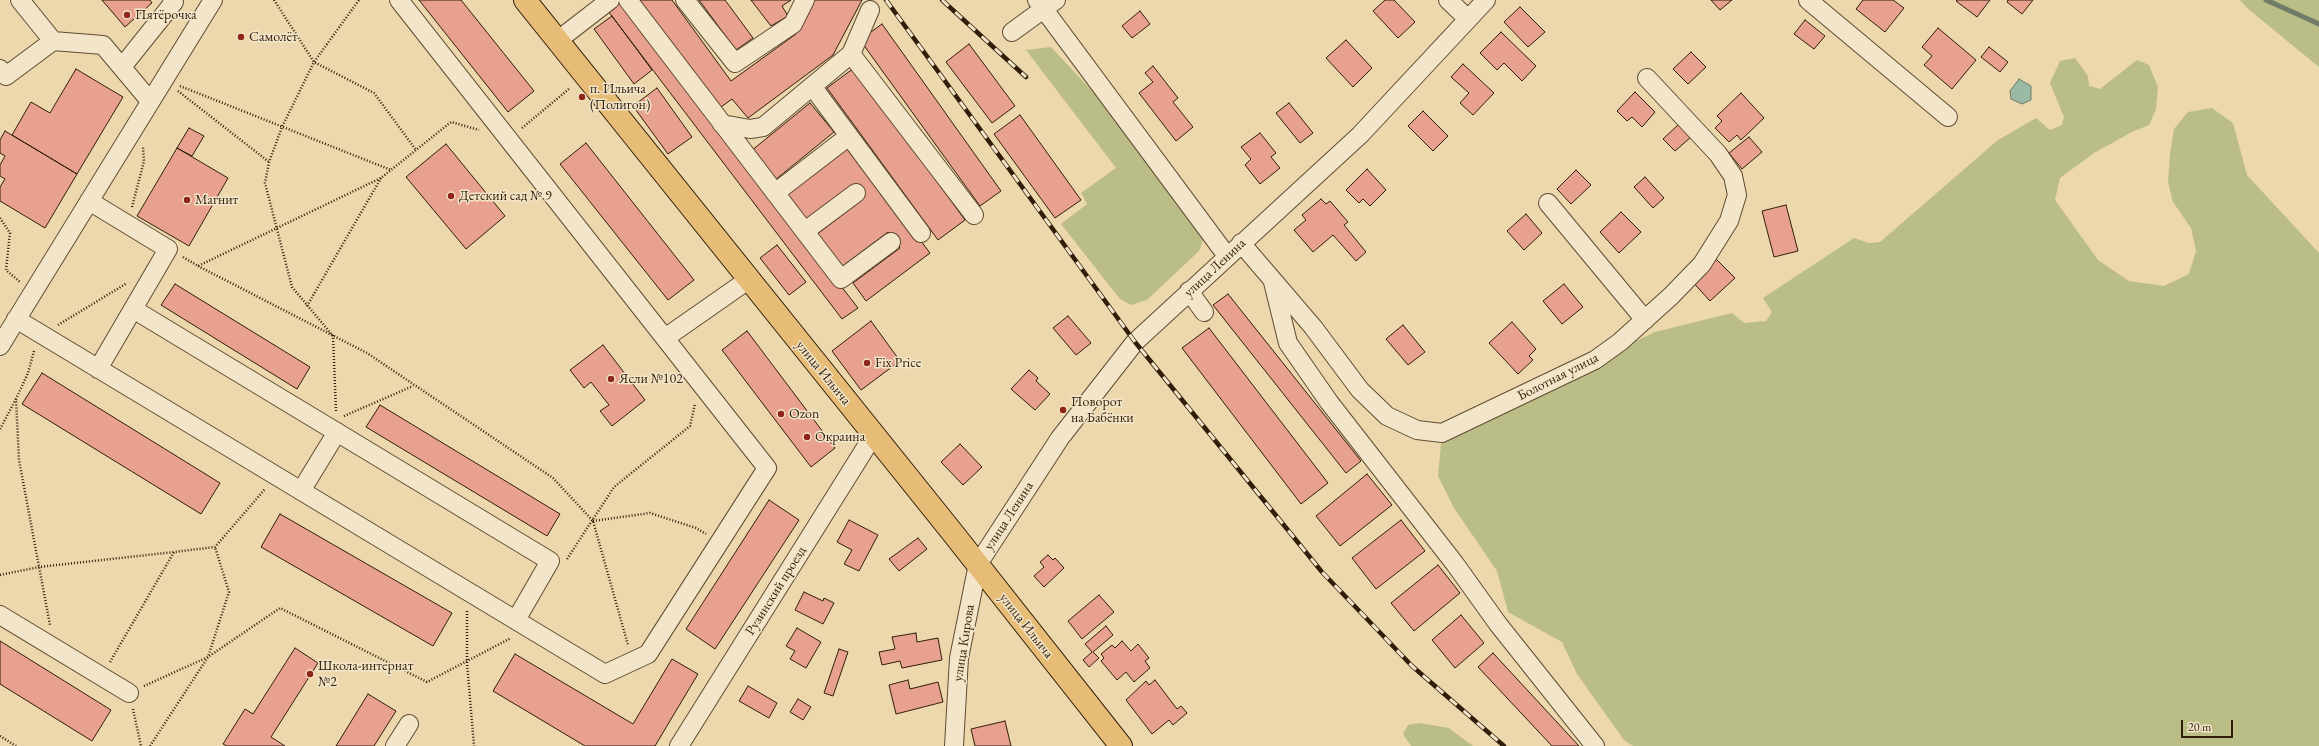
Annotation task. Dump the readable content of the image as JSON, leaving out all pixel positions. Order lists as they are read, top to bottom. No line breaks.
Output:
{"streets":{"main road":["улица Ильича"],"street":["улица Ленина","Болотная улица","Рузинский проезд","улица Кирова"]},"crossings":[["улица Ленина","улица Ильича"],["улица Ленина","Болотная улица"],["улица Ленина","улица Кирова"],["улица Ильича","Рузинский проезд"],["улица Ильича","улица Кирова"]],"places":["Пятёрочка","Самолёт","п. Ильича (Полигон)","Детский сад № 9","Магнит","Fix Price","Ясли №102","Поворот на Бабёнки","Ozon","Окраина","Школа-интернат №2"],"scale_bar":"20 m"}
